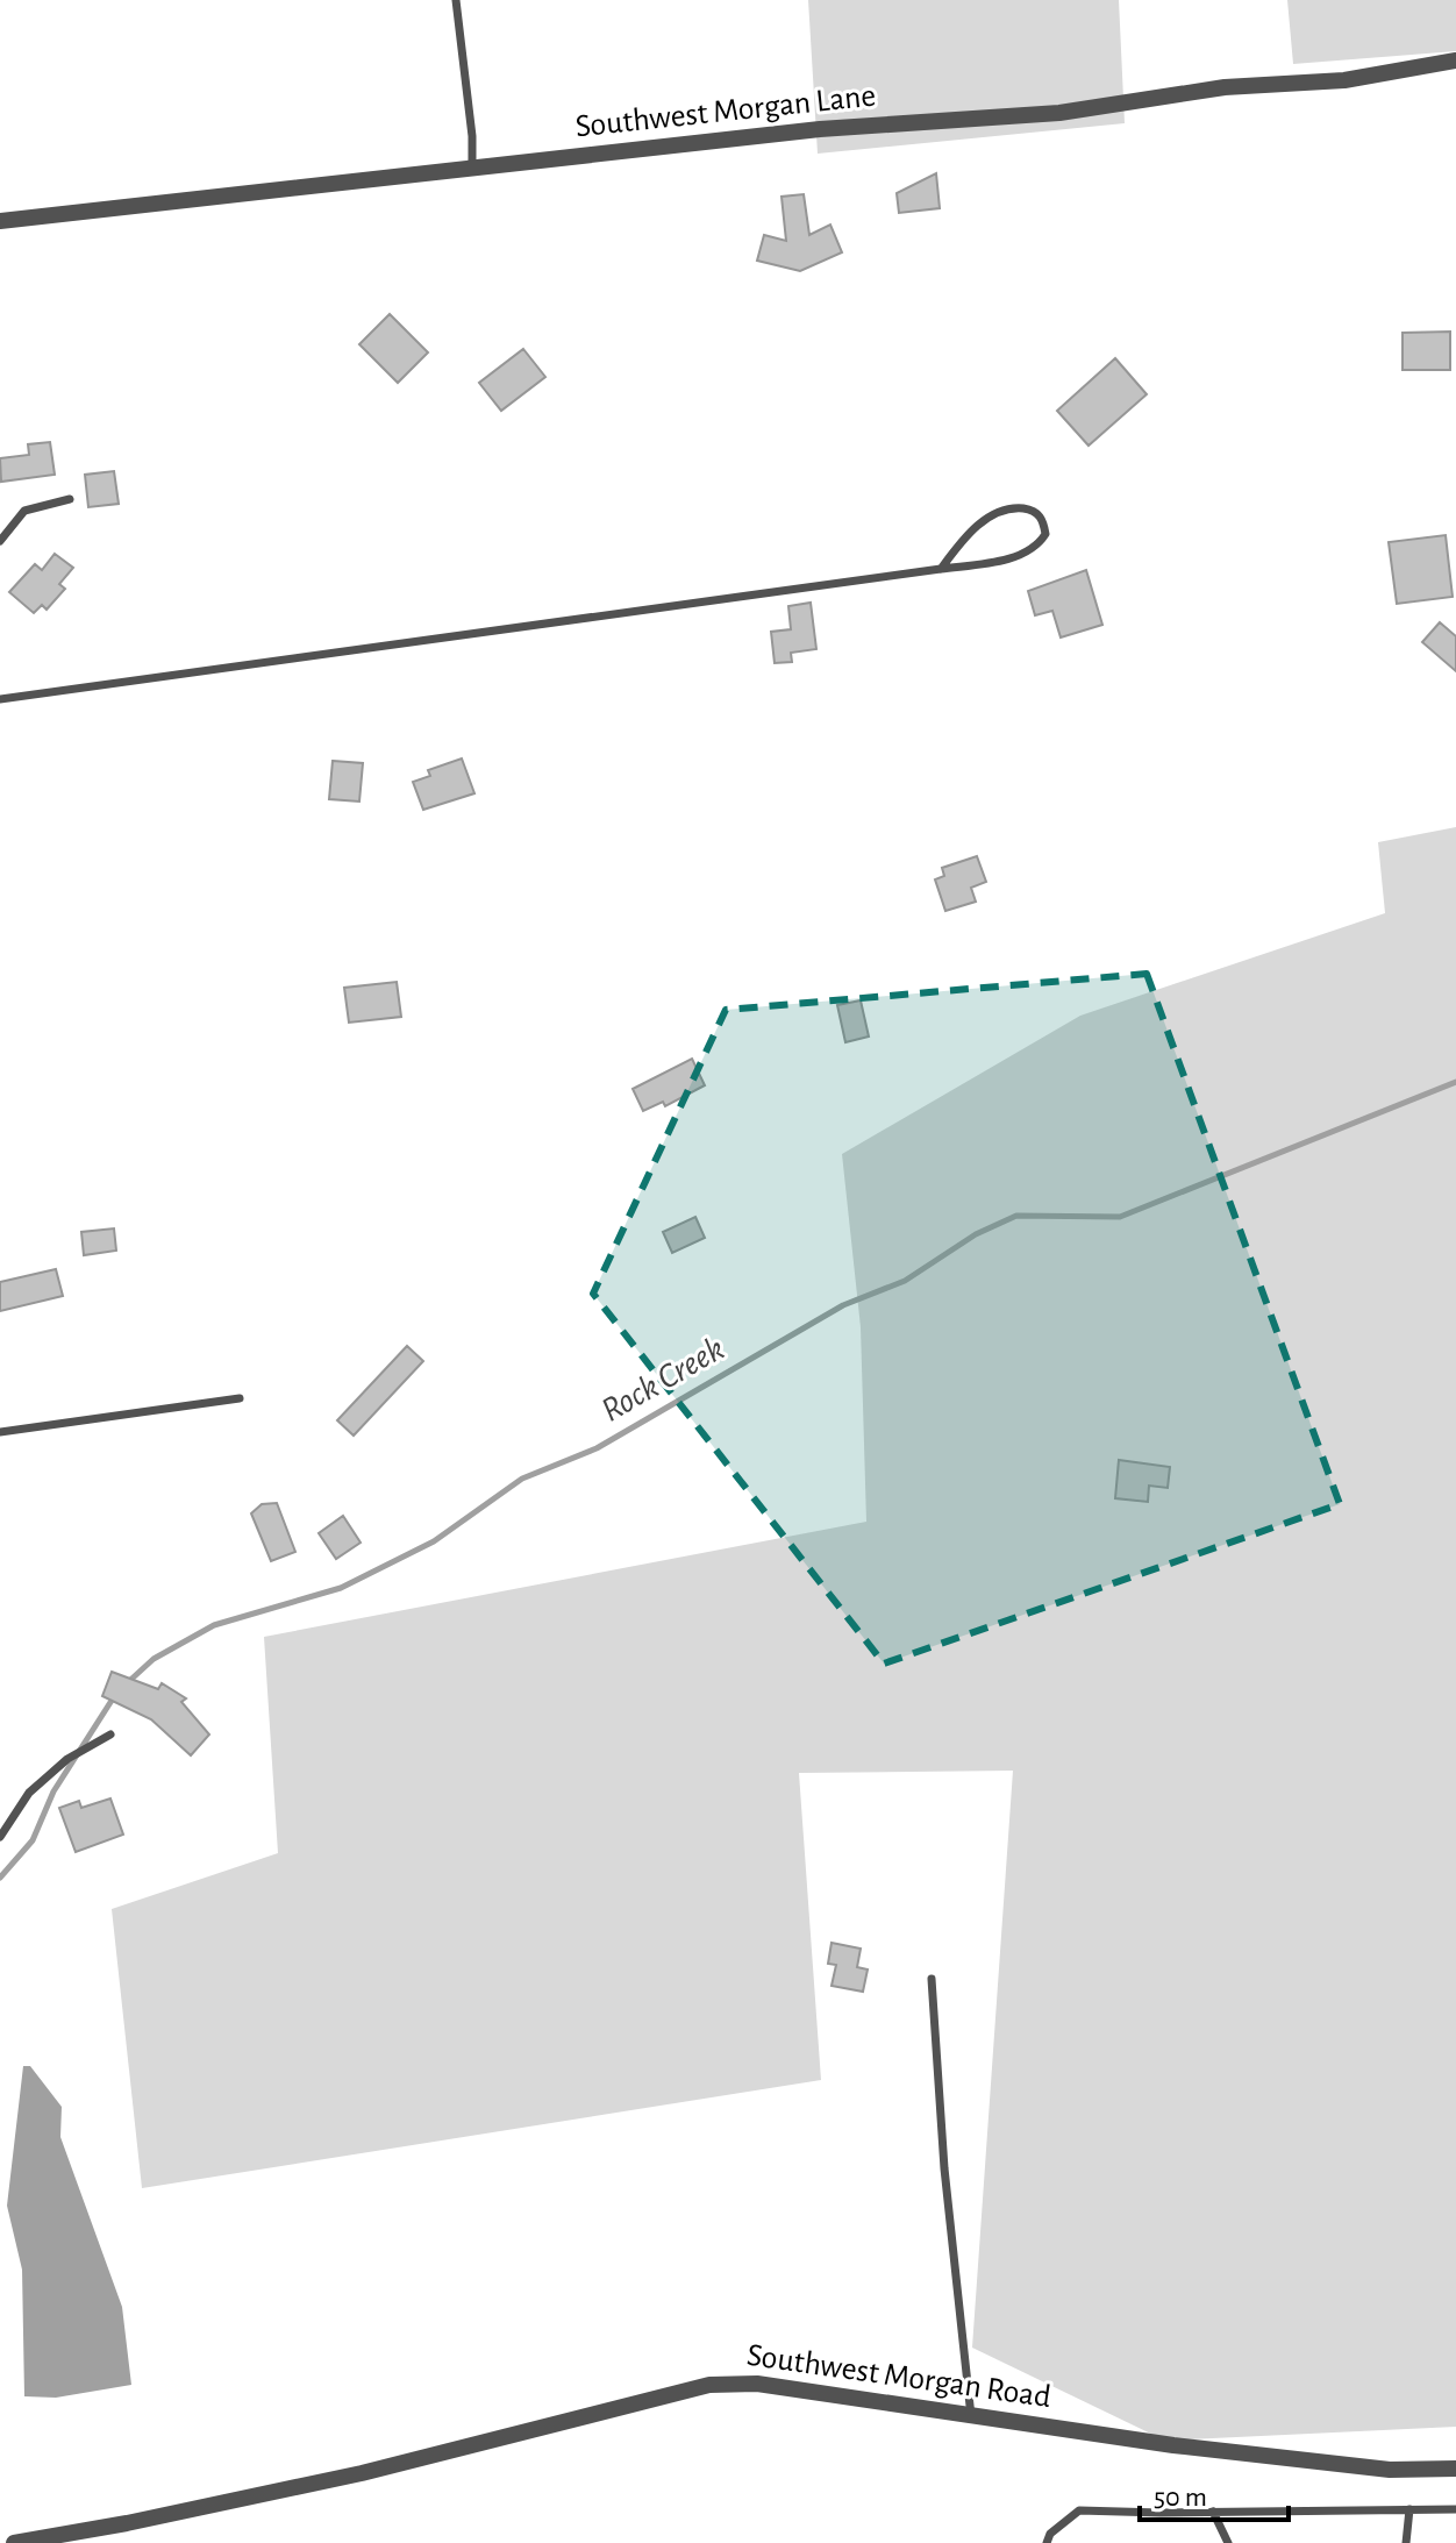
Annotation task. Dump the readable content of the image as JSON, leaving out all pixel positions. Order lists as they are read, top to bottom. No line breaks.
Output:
{"streets":{"street":["Southwest Morgan Lane","Southwest Morgan Road"]},"water":["Rock Creek"],"scale_bar":"50 m"}
